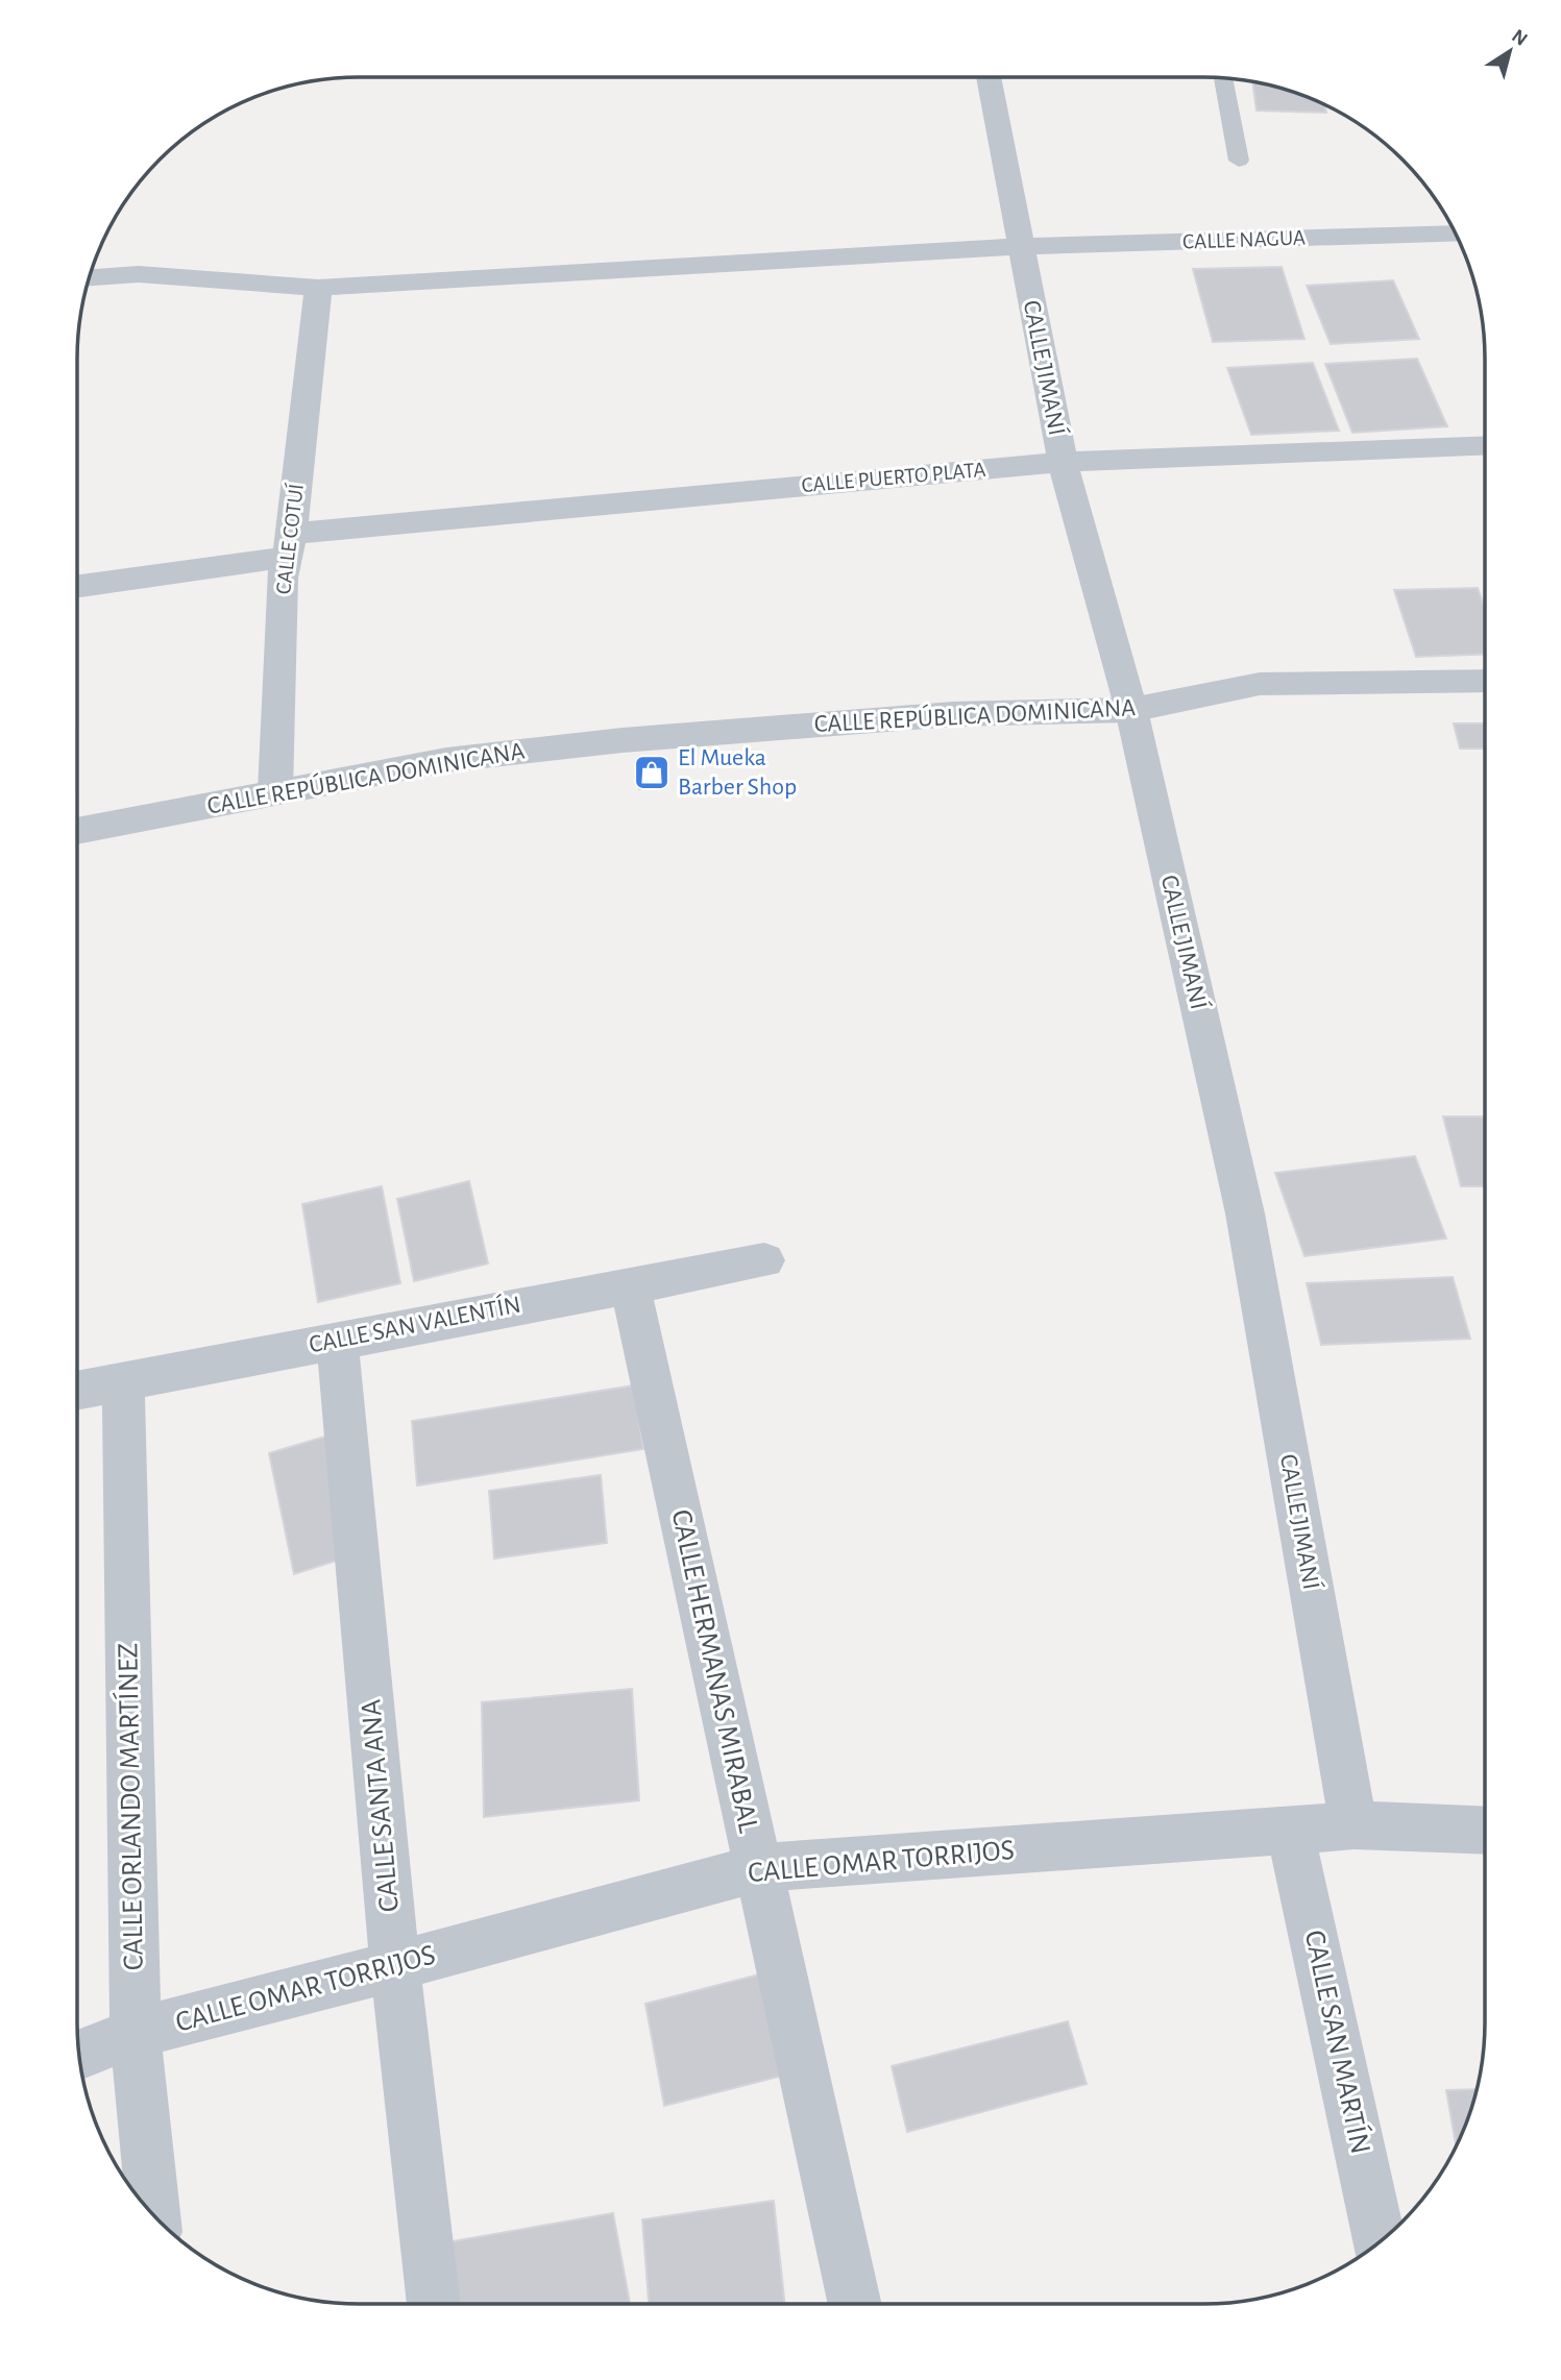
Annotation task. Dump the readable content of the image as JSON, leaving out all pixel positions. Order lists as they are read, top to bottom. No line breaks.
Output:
{"streets":{"street":["CALLE NAGUA","CALLE JIMANÍ","CALLE PUERTO PLATA","CALLE COTUÍ","CALLE REPÚBLICA DOMINICANA","CALLE SAN VALENTÍN","CALLE HERMANAS MIRABAL","CALLE SANTA ANA","CALLE ORLANDO MARTÍNEZ","CALLE OMAR TORRIJOS","CALLE SAN MARTÍN"]},"crossings":[["CALLE NAGUA","CALLE JIMANÍ"],["CALLE NAGUA","CALLE COTUÍ"],["CALLE JIMANÍ","CALLE PUERTO PLATA"],["CALLE JIMANÍ","CALLE REPÚBLICA DOMINICANA"],["CALLE JIMANÍ","CALLE OMAR TORRIJOS"],["CALLE PUERTO PLATA","CALLE COTUÍ"],["CALLE COTUÍ","CALLE REPÚBLICA DOMINICANA"],["CALLE SAN VALENTÍN","CALLE HERMANAS MIRABAL"],["CALLE SAN VALENTÍN","CALLE SANTA ANA"],["CALLE SAN VALENTÍN","CALLE ORLANDO MARTÍNEZ"],["CALLE HERMANAS MIRABAL","CALLE OMAR TORRIJOS"],["CALLE SANTA ANA","CALLE OMAR TORRIJOS"],["CALLE ORLANDO MARTÍNEZ","CALLE OMAR TORRIJOS"],["CALLE OMAR TORRIJOS","CALLE SAN MARTÍN"]],"places":{"shop":["El Mueka Barber Shop"]},"north":"top right"}
